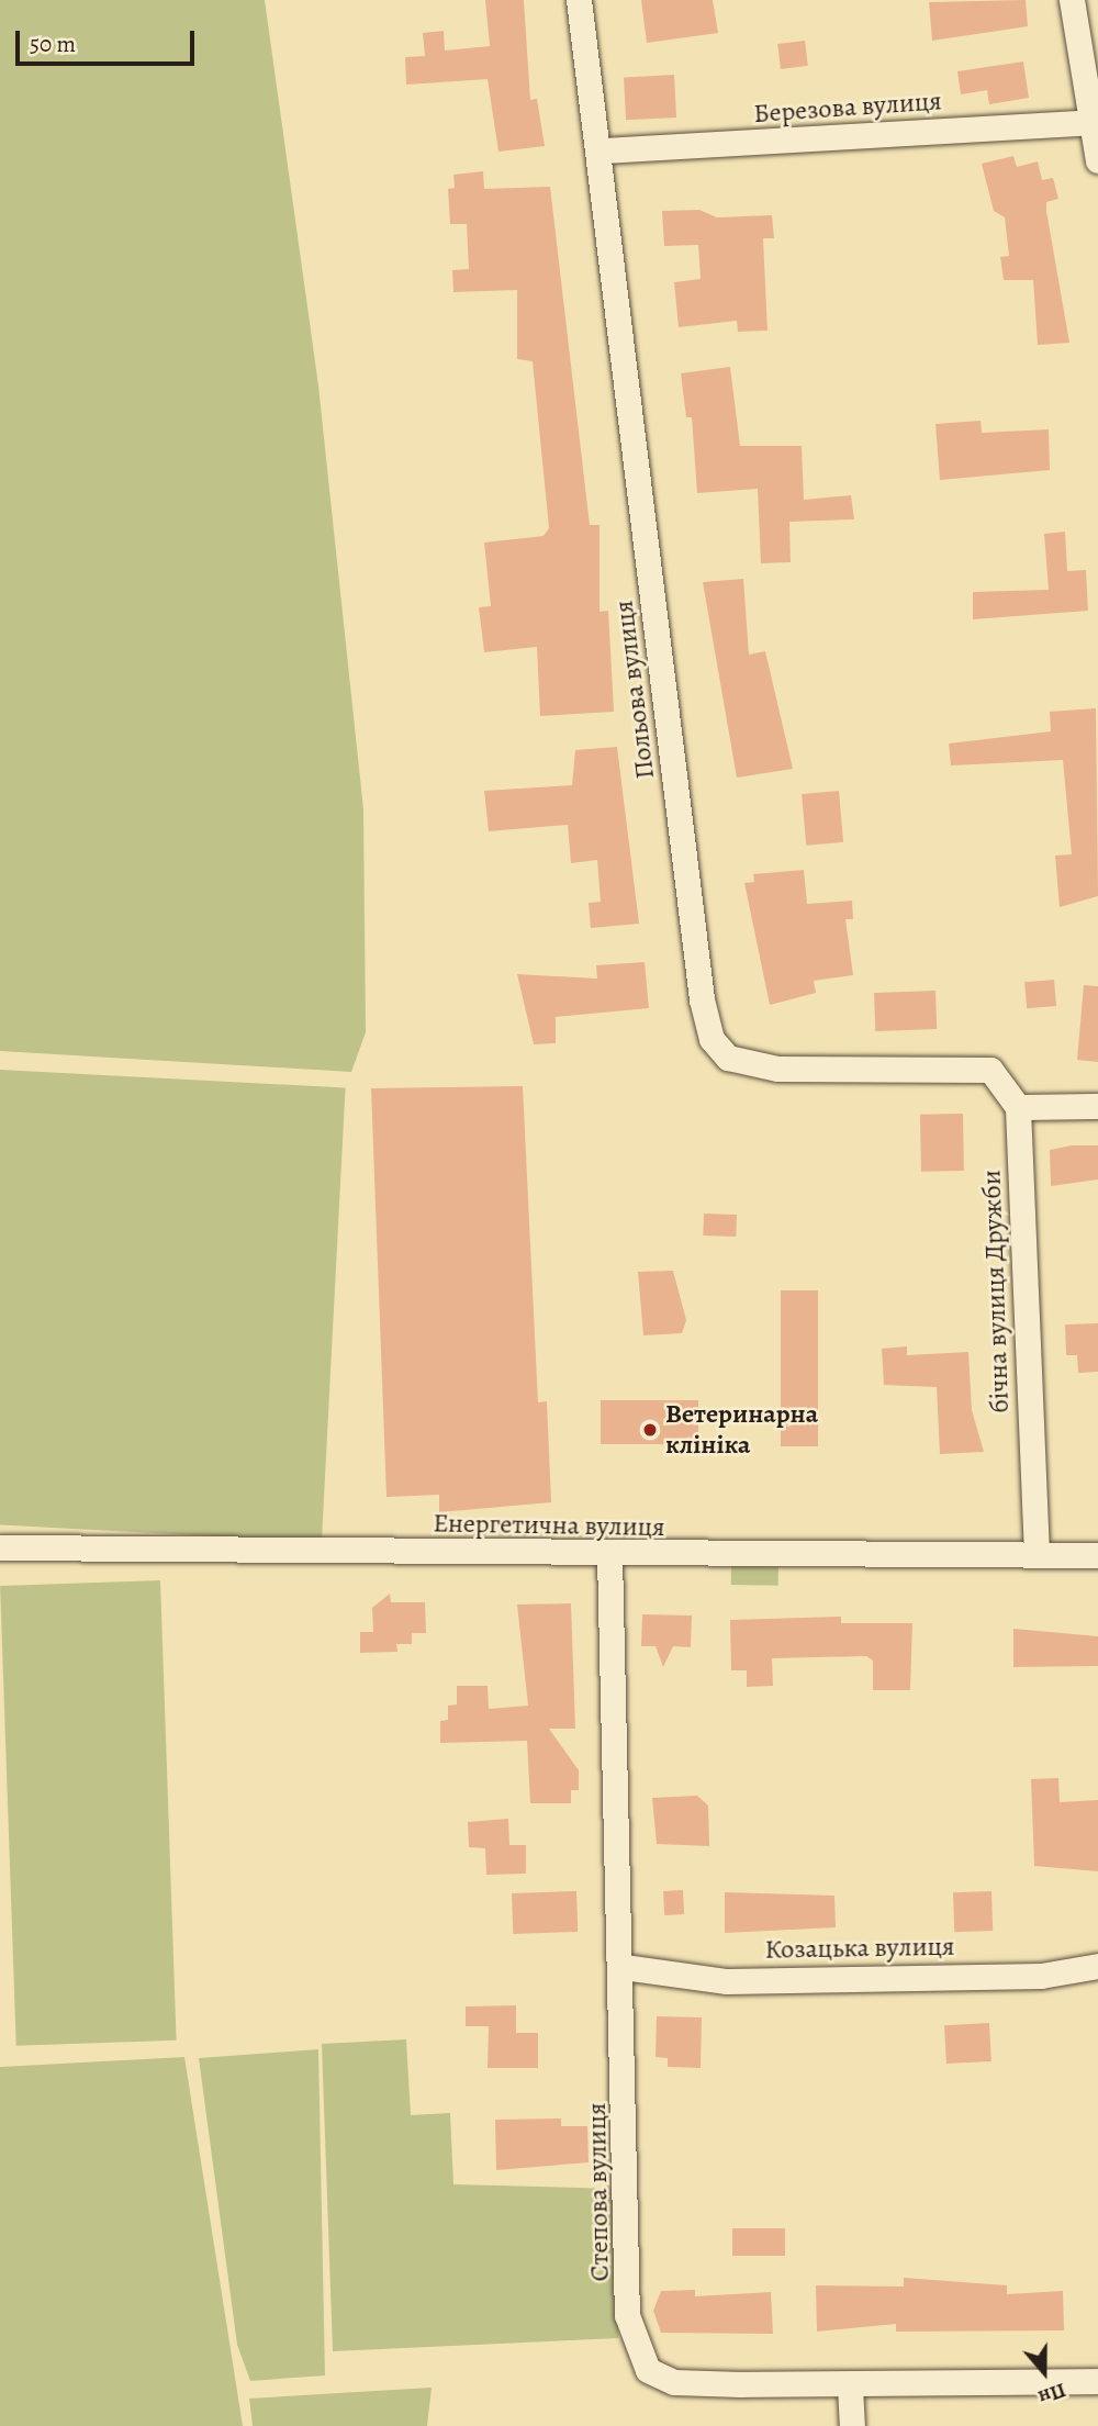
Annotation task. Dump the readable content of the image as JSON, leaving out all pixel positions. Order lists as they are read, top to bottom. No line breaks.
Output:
{"streets":{"street":["Березова вулиця","Польова вулиця","бічна вулиця Дружби","Енергетична вулиця","Козацька вулиця","Степова вулиця"]},"crossings":[["Березова вулиця","Польова вулиця"],["Польова вулиця","бічна вулиця Дружби"],["бічна вулиця Дружби","Енергетична вулиця"],["Енергетична вулиця","Степова вулиця"],["Козацька вулиця","Степова вулиця"]],"places":["Ветеринарна клініка"],"scale_bar":"50 m","north":"bottom"}
